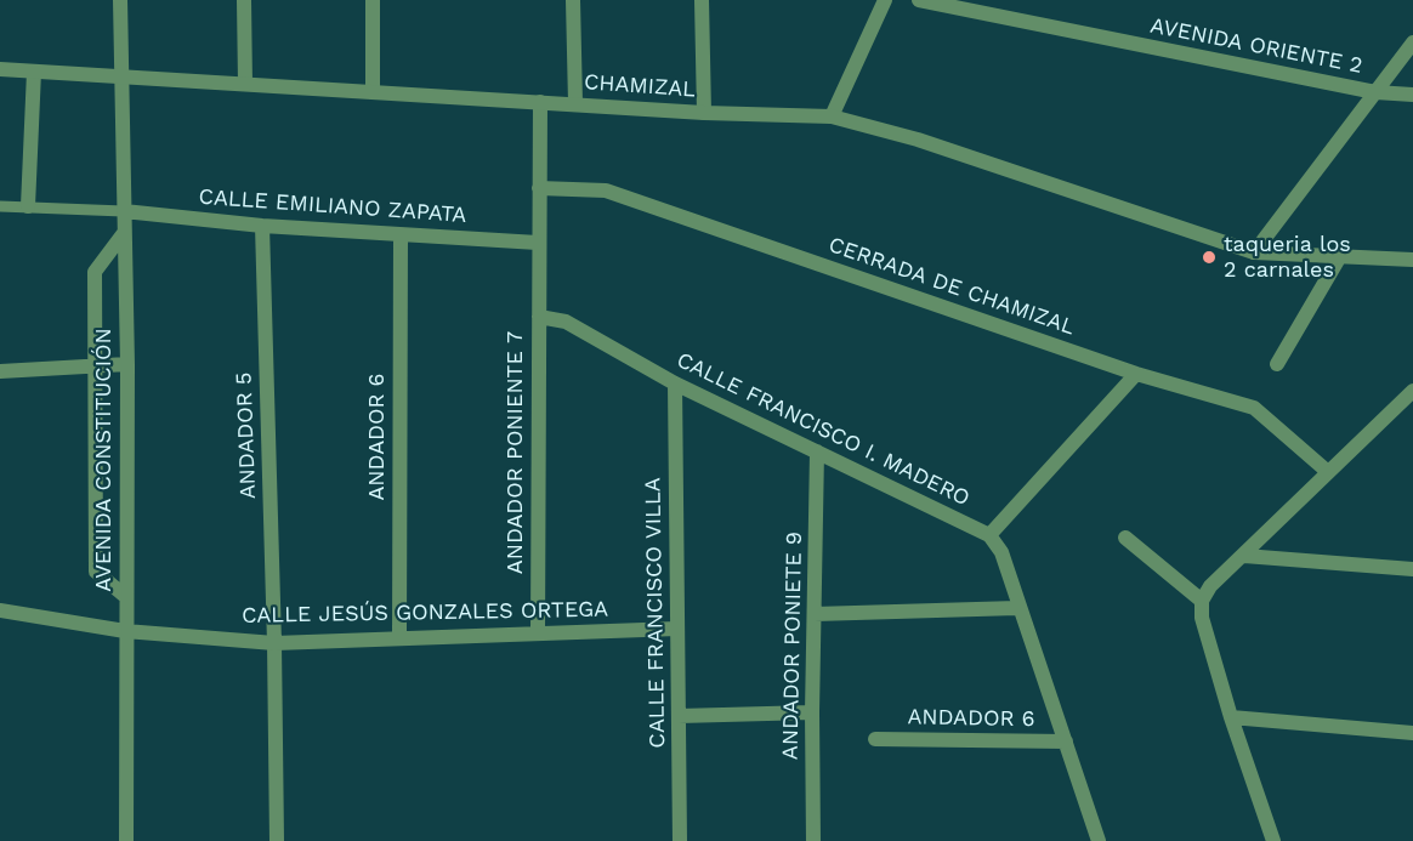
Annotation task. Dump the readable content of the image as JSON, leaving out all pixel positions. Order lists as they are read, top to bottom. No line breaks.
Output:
{"streets":{"street":["AVENIDA ORIENTE 2","CHAMIZAL","CALLE EMILIANO ZAPATA","CERRADA DE CHAMIZAL","CALLE FRANCISCO I. MADERO","ANDADOR 5","ANDADOR 6","ANDADOR PONIENTE 7","AVENIDA CONSTITUCIÓN","CALLE JESÚS GONZALES ORTEGA","CALLE FRANCISCO VILLA","ANDADOR PONIETE 9"]},"crossings":[["CHAMIZAL","AVENIDA CONSTITUCIÓN"],["CALLE EMILIANO ZAPATA","ANDADOR 5"],["CALLE EMILIANO ZAPATA","ANDADOR 6"],["CALLE EMILIANO ZAPATA","AVENIDA CONSTITUCIÓN"],["CALLE FRANCISCO I. MADERO","ANDADOR PONIENTE 7"],["CALLE FRANCISCO I. MADERO","CALLE FRANCISCO VILLA"],["CALLE FRANCISCO I. MADERO","ANDADOR PONIETE 9"],["ANDADOR 5","CALLE JESÚS GONZALES ORTEGA"],["ANDADOR 6","CALLE JESÚS GONZALES ORTEGA"],["ANDADOR PONIENTE 7","CALLE JESÚS GONZALES ORTEGA"],["AVENIDA CONSTITUCIÓN","CALLE JESÚS GONZALES ORTEGA"],["CALLE JESÚS GONZALES ORTEGA","CALLE FRANCISCO VILLA"]],"places":["taqueria los 2 carnales"]}
